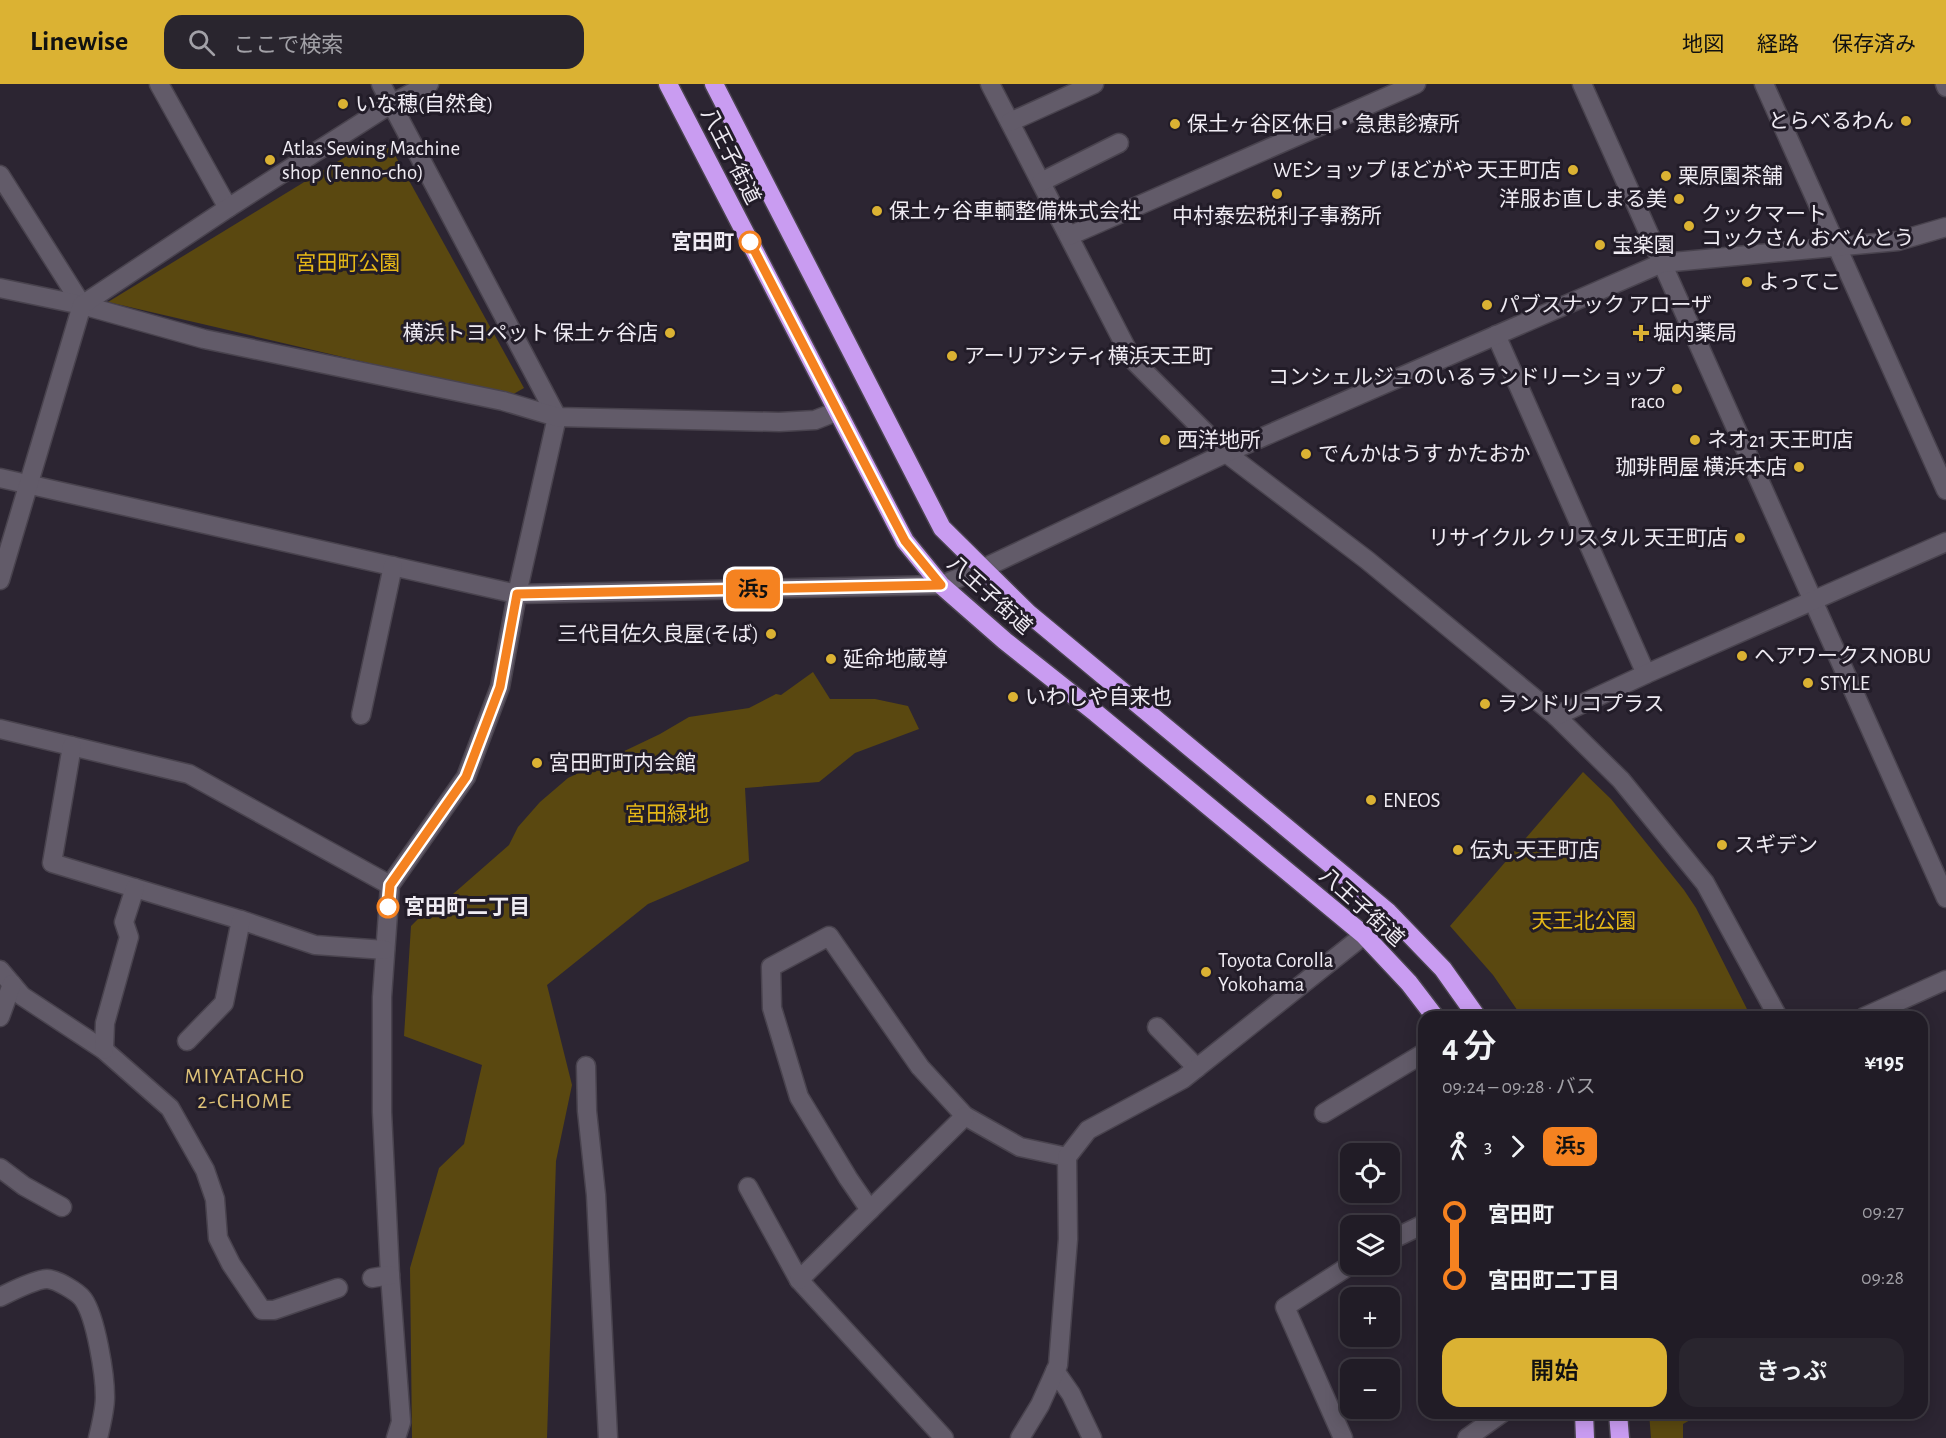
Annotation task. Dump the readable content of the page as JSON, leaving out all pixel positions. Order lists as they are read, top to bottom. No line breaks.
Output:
{"streets":{"highway":["八王子街道"]},"districts":["MIYATACHO 2-CHOME"],"parks":["宮田町公園","宮田緑地","天王北公園"],"places":{"other":["いな穂(自然食)","とらべるわん","保土ヶ谷区休日・急患診療所","Atlas Sewing Machine shop (Tenno-cho)","WEショップ ほどがや 天王町店","栗原園茶舗","中村泰宏税利子事務所","洋服お直しまる美","保土ヶ谷車輌整備株式会社","クックマート コックさん おべんとう","宮田町","宝楽園","よってこ","パブスナック アローザ","横浜トヨペット 保土ヶ谷店","アーリアシティ横浜天王町","コンシェルジュのいるランドリーショップ raco","西洋地所","ネオ21 天王町店","でんかはうす かたおか","珈琲問屋 横浜本店","リサイクル クリスタル 天王町店","三代目佐久良屋(そば)","ヘアワークスNOBU","延命地蔵尊","STYLE","いわしや自来也","ランドリコプラス","宮田町町内会館","ENEOS","スギデン","伝丸 天王町店","宮田町二丁目","Toyota Corolla Yokohama"],"health":["堀内薬局"]},"lines":["bus line 浜5"],"page":{"header":"Linewise","search":"ここで検索","nav":["地図","経路","保存済み"],"on_map":"浜5","heading":["4 分","09:24 – 09:28 · バス","¥195"],"legs":["3","浜5"],"map_buttons":["+","−"],"list":[{"name":"宮田町","value":"09:27"},{"name":"宮田町二丁目","value":"09:28"}],"buttons":["開始","きっぷ"]}}
